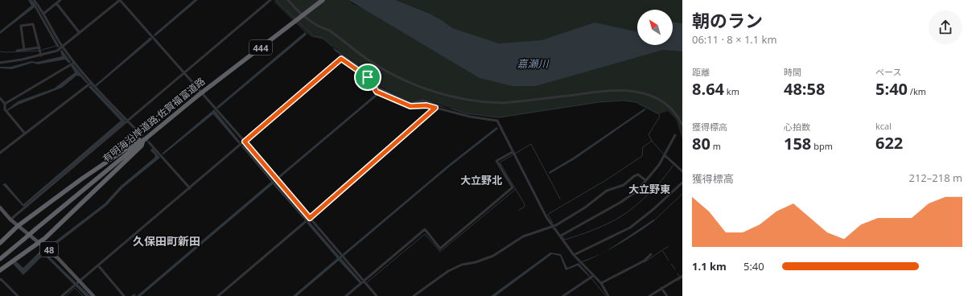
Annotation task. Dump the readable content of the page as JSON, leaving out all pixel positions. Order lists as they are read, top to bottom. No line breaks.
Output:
{"streets":{"highway":["444","有明海沿岸道路;佐賀福富道路"],"main road":["48"]},"districts":["大立野北","大立野東","久保田町新田"],"water":["嘉瀬川"],"north":"top left","page":{"heading":["朝のラン","06:11 · 8 × 1.1 km"],"stats":[["距離","8.64 km"],["時間","48:58"],["ペース","5:40 /km"],["獲得標高","80 m"],["心拍数","158 bpm"],["kcal","622"]],"chart":["獲得標高","212–218 m"],"list":[{"name":"1.1 km","note":"5:40"}]}}
